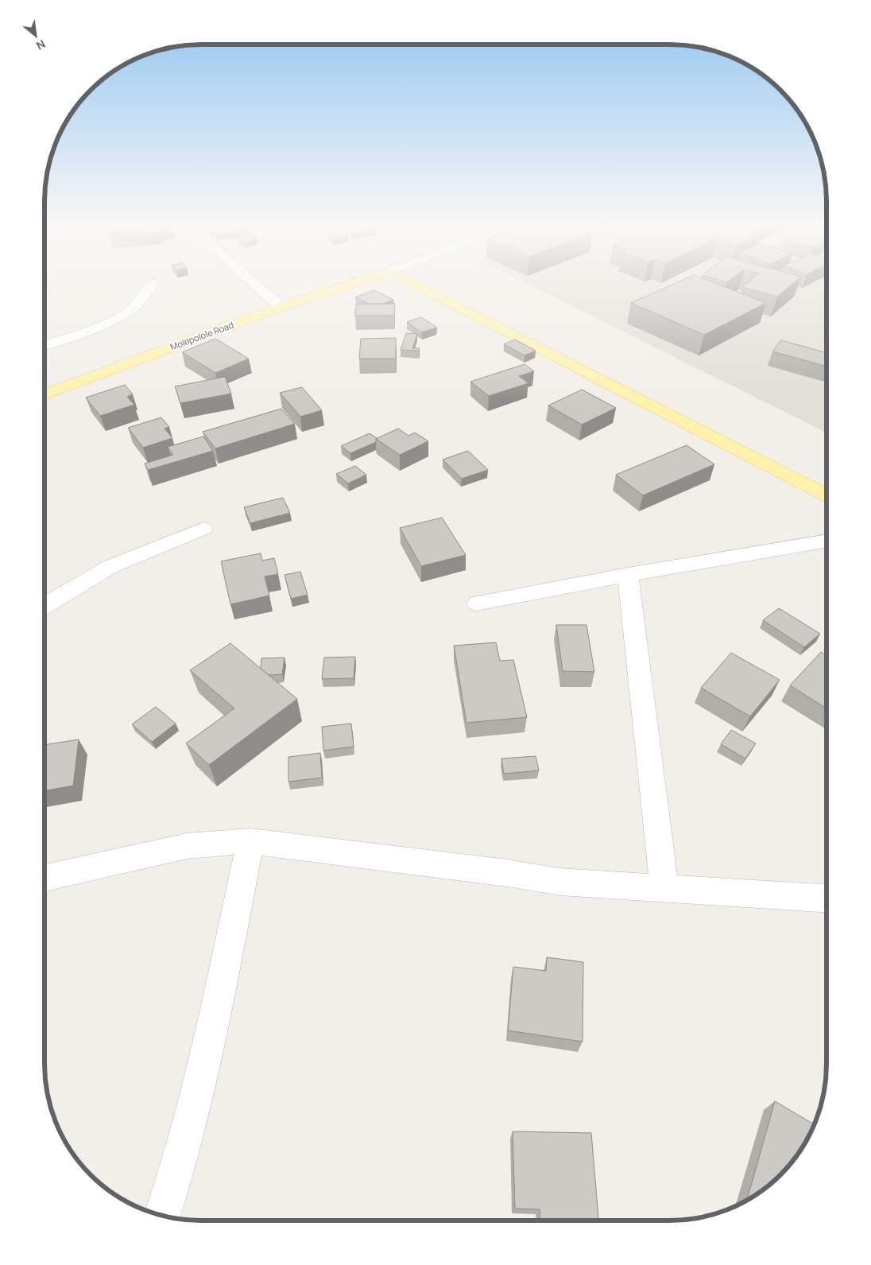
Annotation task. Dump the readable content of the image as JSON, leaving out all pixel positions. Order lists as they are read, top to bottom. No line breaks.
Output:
{"streets":{"main road":["Molepolole Road"]},"north":"bottom right"}
